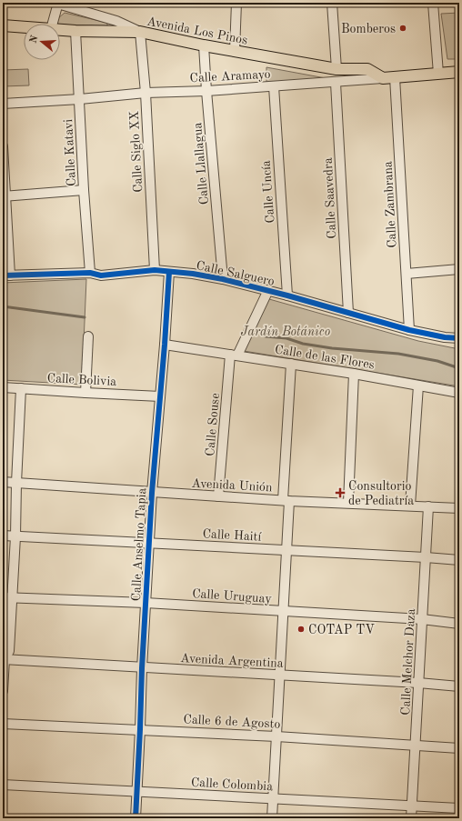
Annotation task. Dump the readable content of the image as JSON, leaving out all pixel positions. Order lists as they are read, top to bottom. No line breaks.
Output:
{"streets":{"main road":["Avenida Los Pinos","Calle Aramayo"],"street":["Calle Siglo XX","Calle Katavi","Calle Llallagua","Calle Uncía","Calle Saavedra","Calle Zambrana","Calle Salguero","Calle de las Flores","Calle Bolivia","Calle Souse","Avenida Unión","Calle Haití","Calle Anselmo Tapia","Calle Uruguay","Avenida Argentina","Calle Melchor Daza","Calle 6 de Agosto","Calle Colombia"]},"crossings":[["Avenida Los Pinos","Calle Aramayo"],["Avenida Los Pinos","Calle Siglo XX"],["Avenida Los Pinos","Calle Katavi"],["Avenida Los Pinos","Calle Llallagua"],["Calle Aramayo","Calle Siglo XX"],["Calle Aramayo","Calle Katavi"],["Calle Aramayo","Calle Llallagua"],["Calle Aramayo","Calle Uncía"],["Calle Aramayo","Calle Saavedra"],["Calle Aramayo","Calle Zambrana"],["Calle Siglo XX","Calle Salguero"],["Calle Katavi","Calle Salguero"],["Calle Llallagua","Calle Salguero"],["Calle Uncía","Calle Salguero"],["Calle Saavedra","Calle Salguero"],["Calle Zambrana","Calle Salguero"],["Calle Salguero","Calle Souse"],["Calle Salguero","Calle Anselmo Tapia"],["Calle de las Flores","Calle Souse"],["Calle de las Flores","Calle Anselmo Tapia"],["Calle Bolivia","Calle Anselmo Tapia"],["Calle Souse","Avenida Unión"],["Avenida Unión","Calle Anselmo Tapia"],["Avenida Unión","Calle Melchor Daza"],["Calle Haití","Calle Anselmo Tapia"],["Calle Haití","Calle Melchor Daza"],["Calle Anselmo Tapia","Calle Uruguay"],["Calle Anselmo Tapia","Avenida Argentina"],["Calle Anselmo Tapia","Calle 6 de Agosto"],["Calle Anselmo Tapia","Calle Colombia"],["Calle Uruguay","Calle Melchor Daza"],["Avenida Argentina","Calle Melchor Daza"],["Calle Melchor Daza","Calle 6 de Agosto"],["Calle Melchor Daza","Calle Colombia"]],"parks":["Jardín Botánico"],"places":{"other":["Bomberos","COTAP TV"],"health":["Consultorio de Pediatría"]},"north":"left"}
